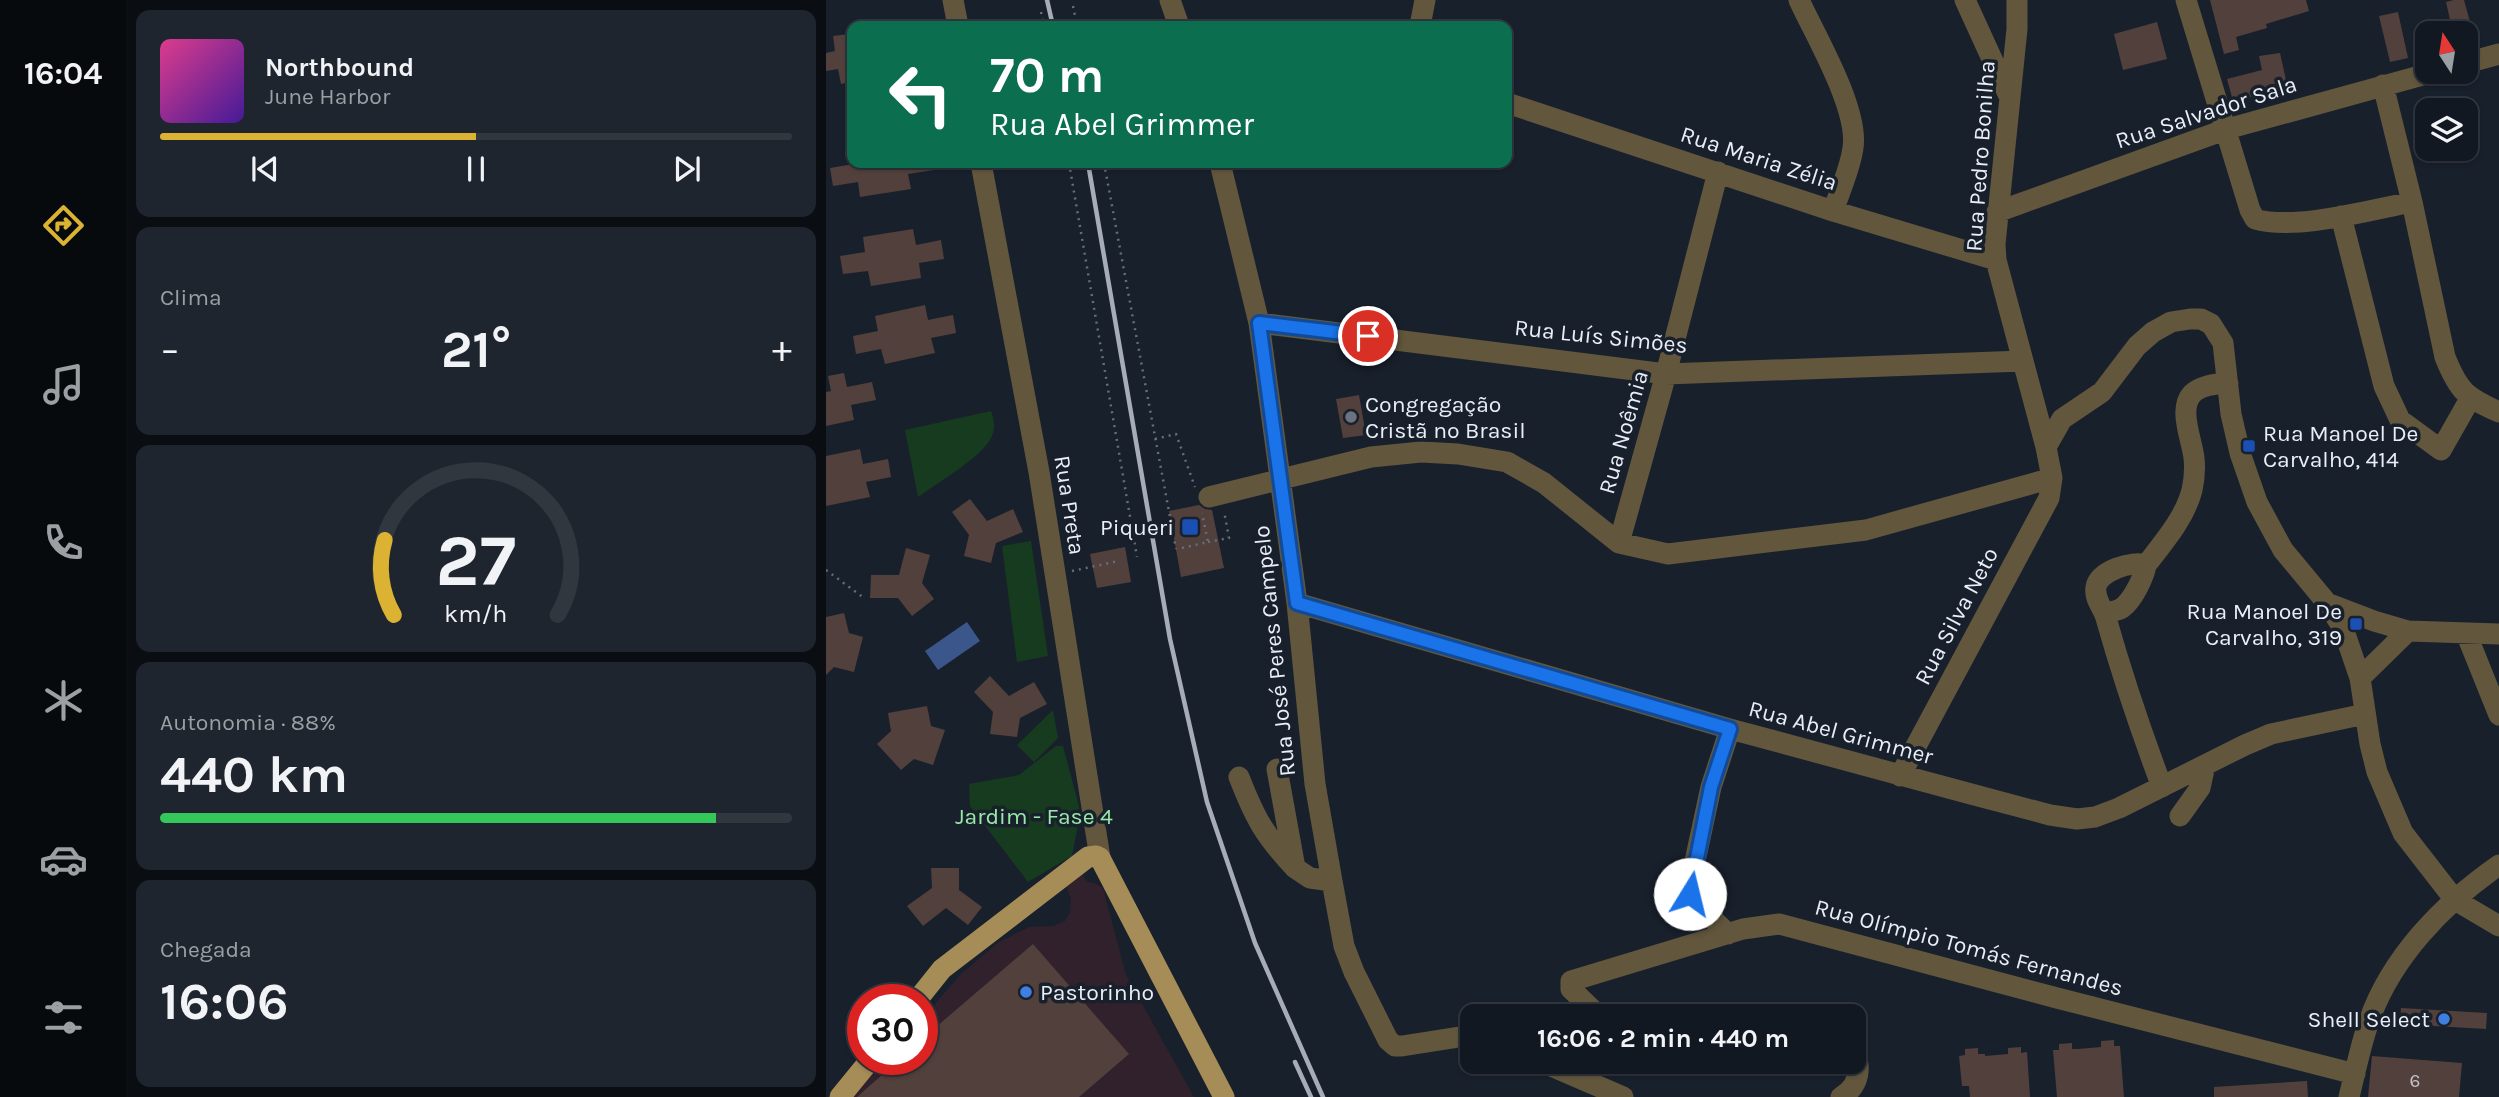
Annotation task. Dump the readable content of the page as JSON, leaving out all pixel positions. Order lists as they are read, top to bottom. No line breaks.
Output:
{"streets":{"street":["Rua Salvador Sala","Rua Pedro Bonilha","Rua Maria Zélia","Rua Luís Simões","Rua Noêmia","Rua Preta","Rua Silva Neto","Rua José Peres Campelo","Rua Abel Grimmer","Rua Olímpio Tomás Fernandes"]},"crossings":[["Rua Salvador Sala","Rua Pedro Bonilha"],["Rua Pedro Bonilha","Rua Maria Zélia"],["Rua Pedro Bonilha","Rua Luís Simões"],["Rua Pedro Bonilha","Rua Silva Neto"],["Rua Maria Zélia","Rua Noêmia"],["Rua Luís Simões","Rua Noêmia"],["Rua Luís Simões","Rua José Peres Campelo"],["Rua Silva Neto","Rua Abel Grimmer"],["Rua José Peres Campelo","Rua Abel Grimmer"]],"parks":["Jardim - Fase 4"],"places":{"other":["Congregação Cristã no Brasil","Pastorinho","Shell Select"],"transit":["Rua Manoel De Carvalho, 414","Piqueri","Rua Manoel De Carvalho, 319"]},"house_numbers":["6"],"north":"top","page":{"tabs":"16:04","turn":["70 m","Rua Abel Grimmer"],"song":["Northbound","June Harbor"],"tile":["Clima",["Autonomia · 88%","440 km"],["Chegada","16:06"]],"heat":["−","21°","+"],"limit":"30","trip":"16:06 · 2 min · 440 m","gauge":["27","km/h"]}}
